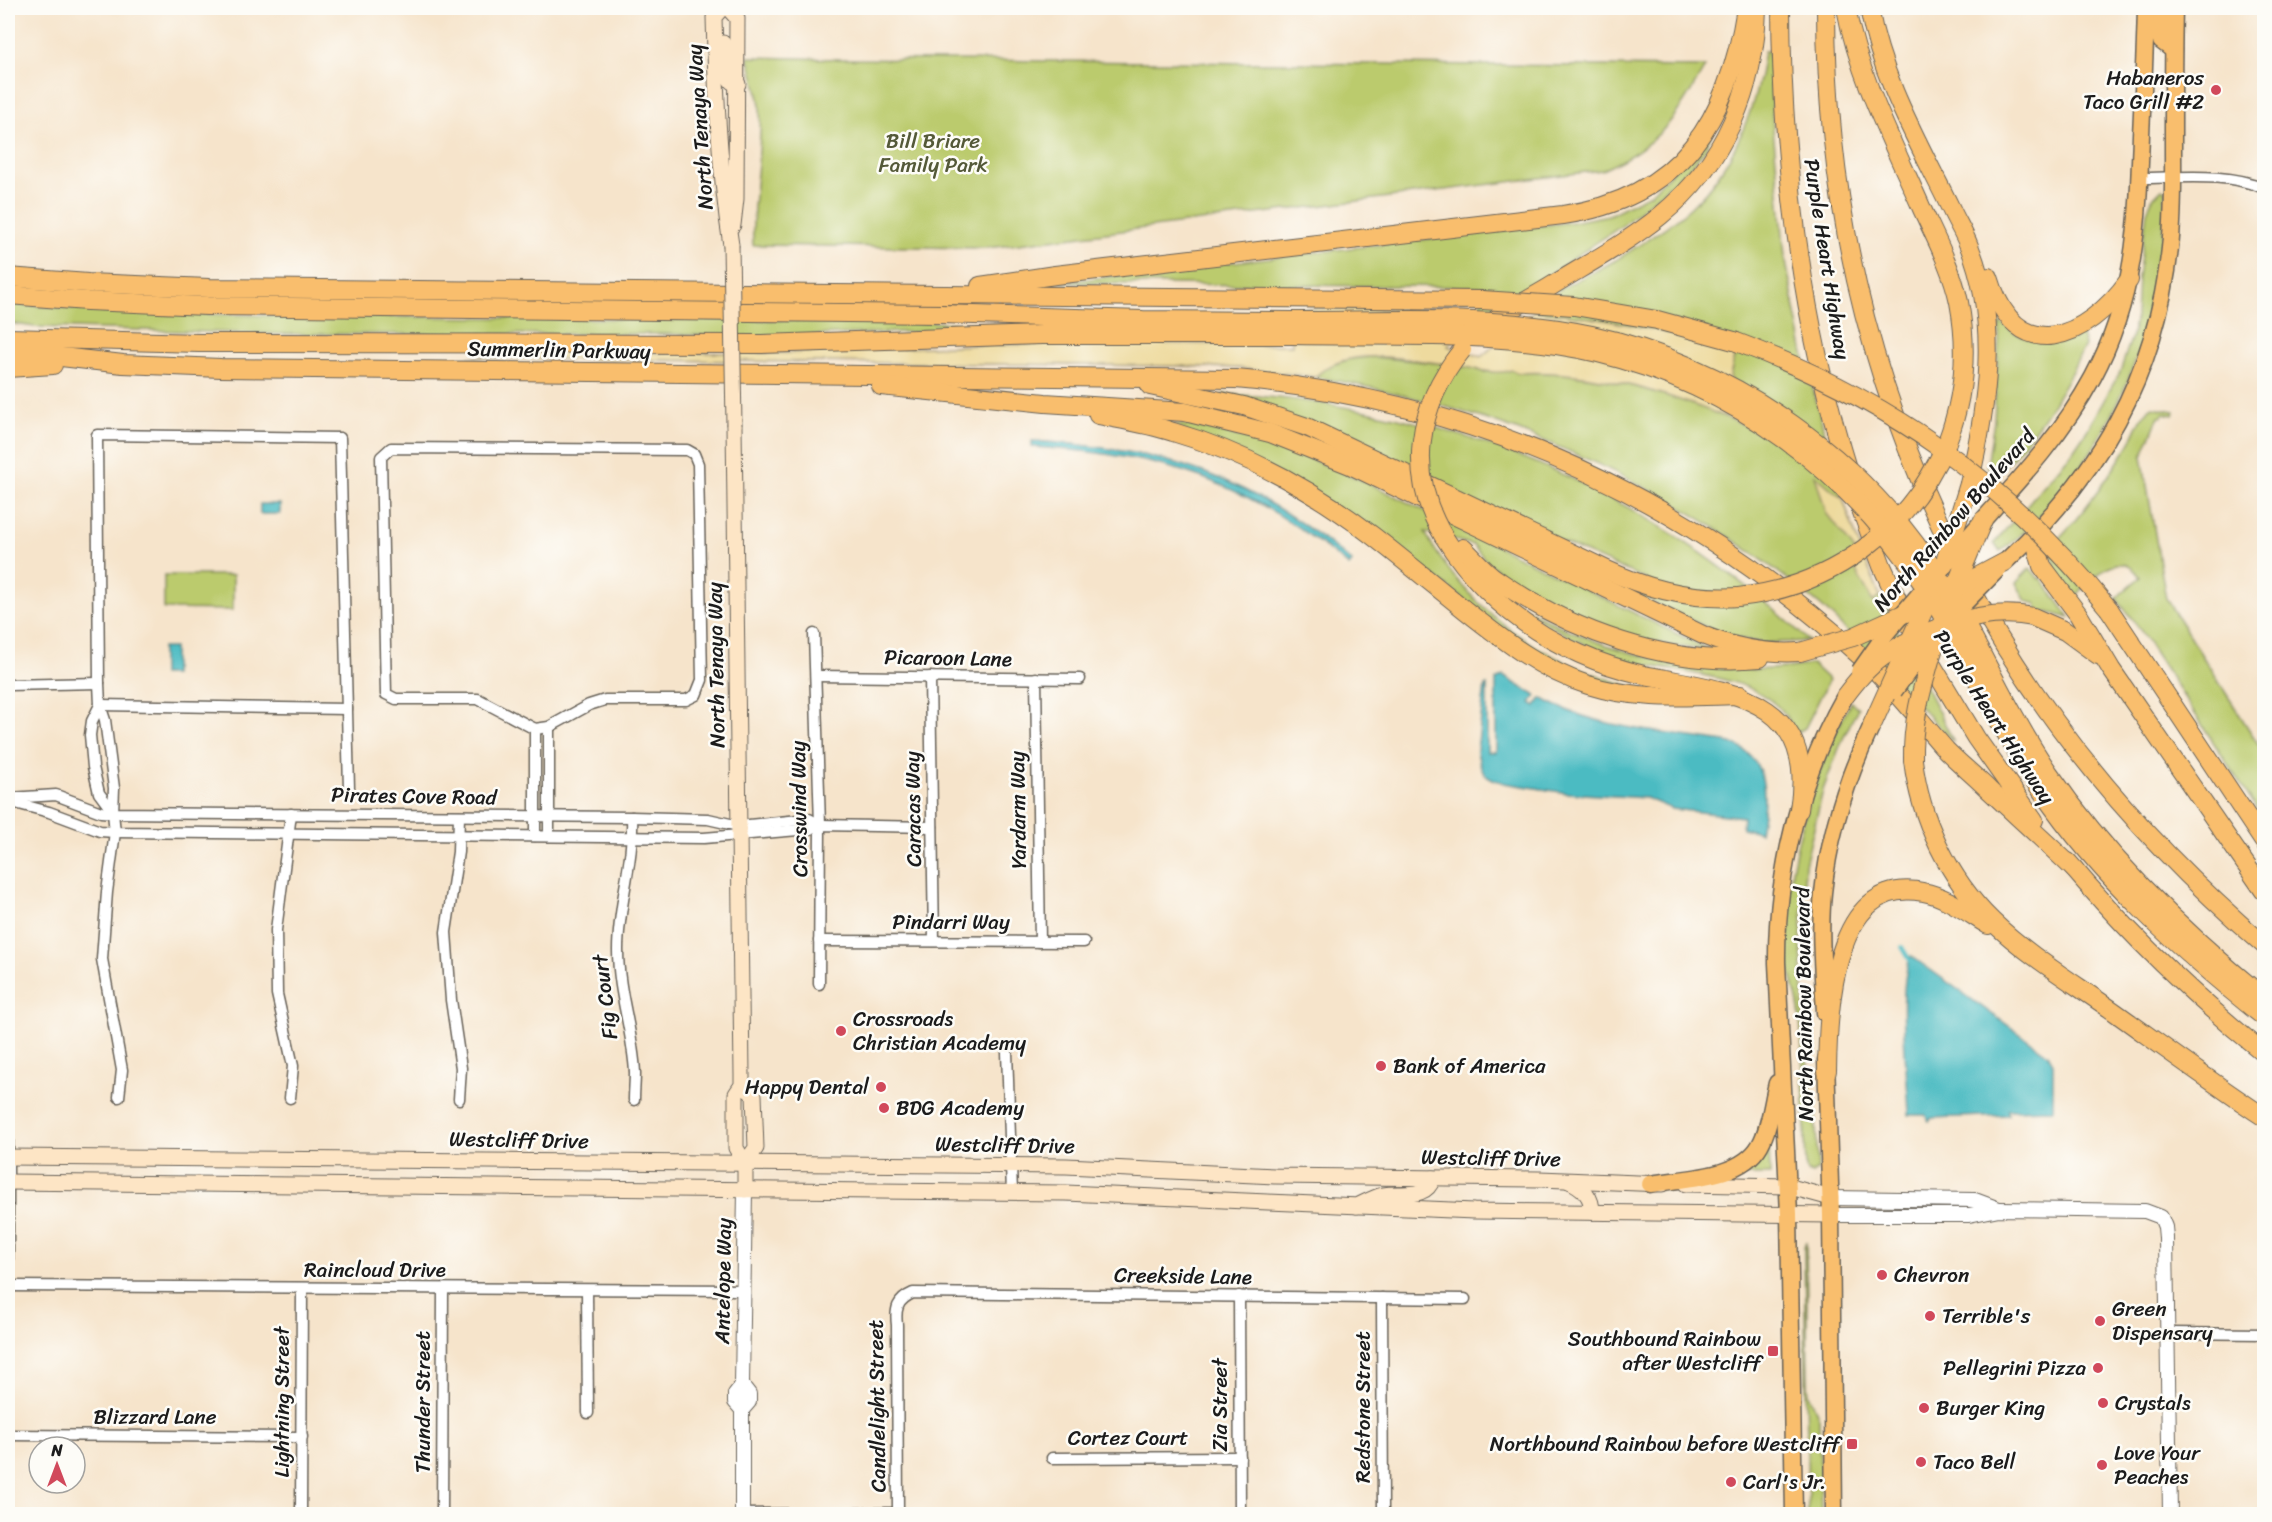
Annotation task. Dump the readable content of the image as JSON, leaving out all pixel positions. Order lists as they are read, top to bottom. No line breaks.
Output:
{"streets":{"highway":["Purple Heart Highway","Summerlin Parkway"],"main road":["North Tenaya Way","North Rainbow Boulevard","Westcliff Drive"],"street":["Picaroon Lane","Pirates Cove Road","Crosswind Way","Caracas Way","Yardarm Way","Pindarri Way","Fig Court","Raincloud Drive","Creekside Lane","Antelope Way","Lightning Street","Thunder Street","Zia Street","Candlelight Street","Redstone Street","Blizzard Lane","Cortez Court"]},"crossings":[["North Tenaya Way","Pirates Cove Road"],["North Tenaya Way","Westcliff Drive"],["North Tenaya Way","Antelope Way"],["North Rainbow Boulevard","Westcliff Drive"],["Picaroon Lane","Crosswind Way"],["Picaroon Lane","Caracas Way"],["Picaroon Lane","Yardarm Way"],["Pirates Cove Road","Crosswind Way"],["Pirates Cove Road","Caracas Way"],["Pirates Cove Road","Fig Court"],["Crosswind Way","Pindarri Way"],["Caracas Way","Pindarri Way"],["Yardarm Way","Pindarri Way"],["Westcliff Drive","Antelope Way"],["Raincloud Drive","Antelope Way"],["Raincloud Drive","Lightning Street"],["Raincloud Drive","Thunder Street"],["Creekside Lane","Zia Street"],["Creekside Lane","Candlelight Street"],["Creekside Lane","Redstone Street"],["Lightning Street","Blizzard Lane"],["Zia Street","Cortez Court"]],"parks":["Bill Briare Family Park"],"places":{"other":["Habaneros Taco Grill #2","Crossroads Christian Academy","Bank of America","Happy Dental","BDG Academy","Chevron","Terrible's","Green Dispensary","Pellegrini Pizza","Crystals","Burger King","Taco Bell","Love Your Peaches","Carl's Jr."],"transit":["Southbound Rainbow after Westcliff","Northbound Rainbow before Westcliff"]},"north":"top"}
